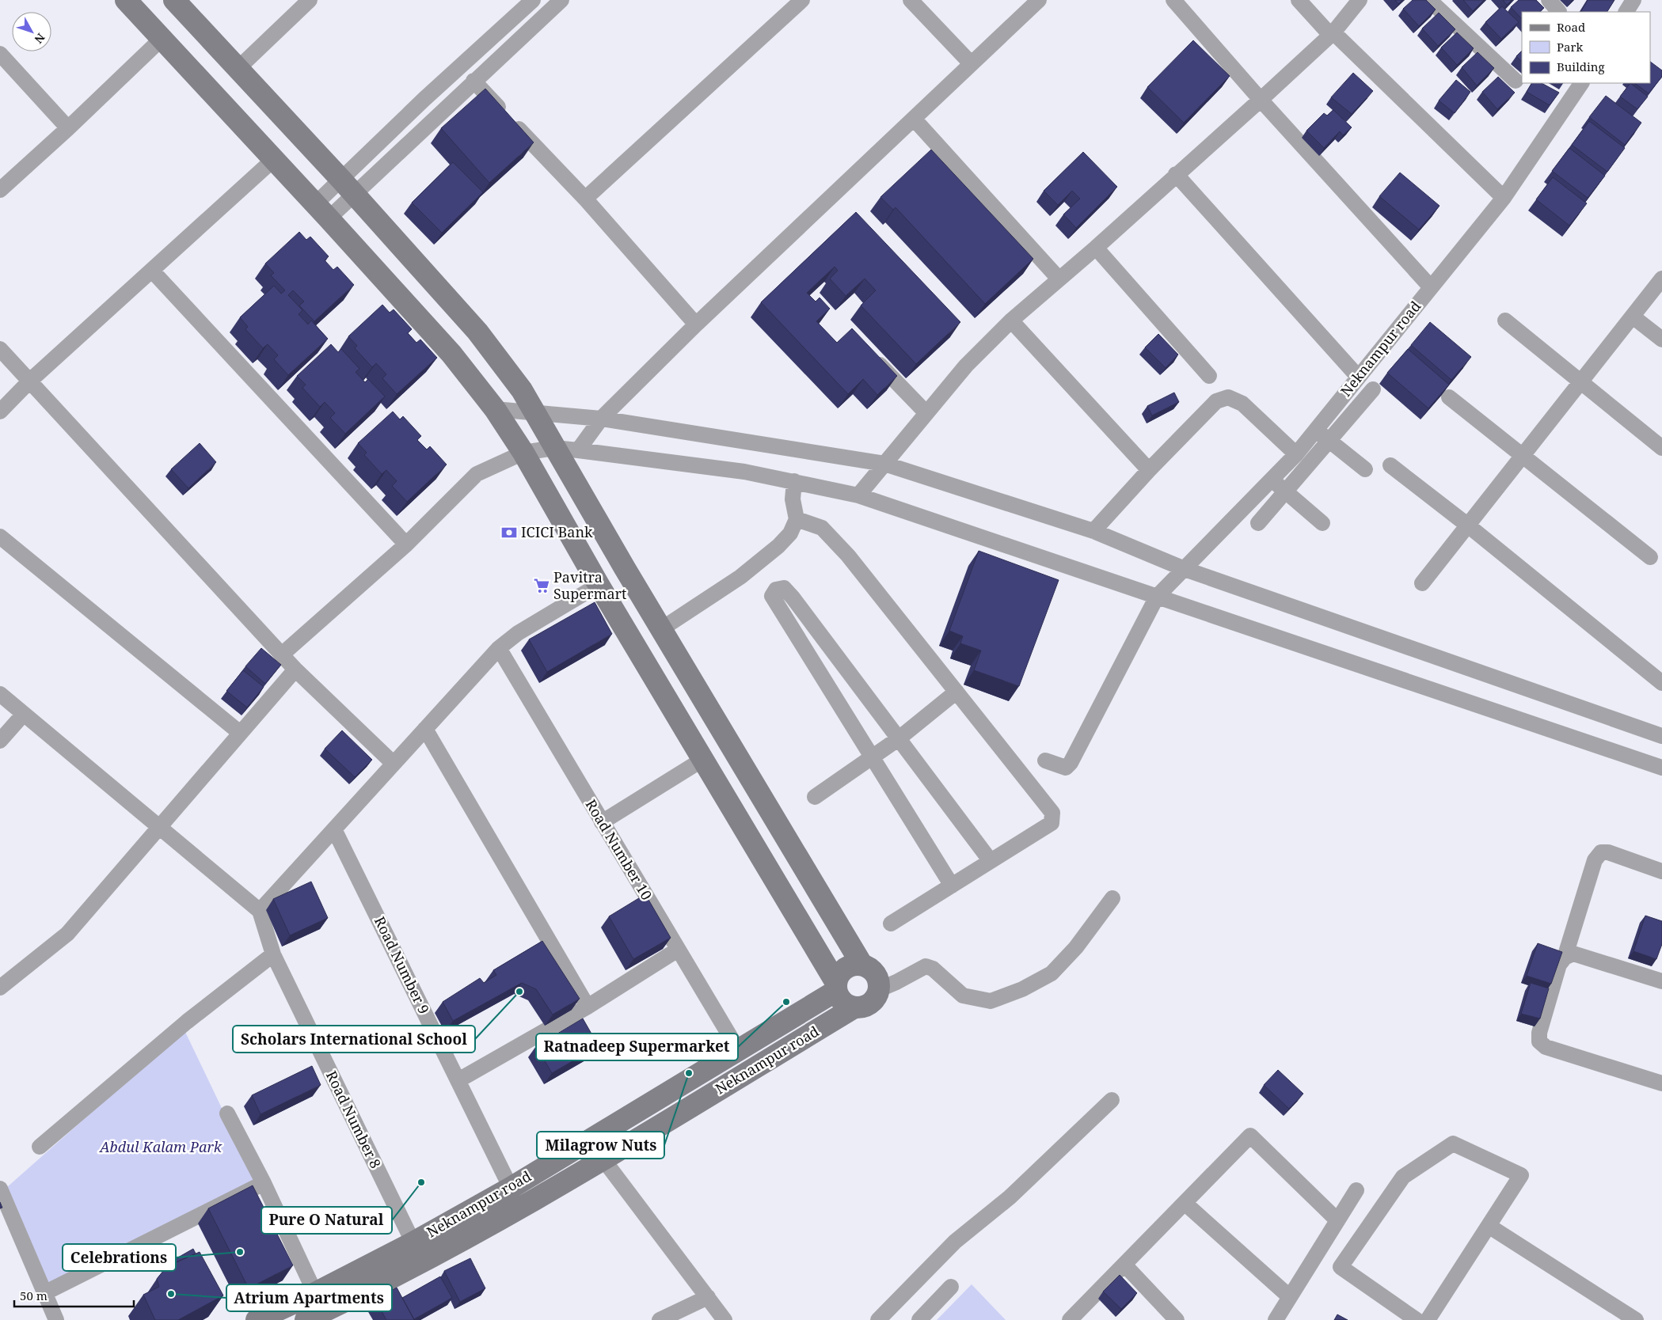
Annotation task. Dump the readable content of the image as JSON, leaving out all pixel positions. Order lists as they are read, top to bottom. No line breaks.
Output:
{"streets":{"street":["Neknampur road","Road Number 10","Road Number 9","Road Number 8"]},"crossings":[["Neknampur road","Road Number 10"],["Neknampur road","Road Number 9"],["Neknampur road","Road Number 8"]],"parks":["Abdul Kalam Park"],"places":{"bank":["ICICI Bank"],"supermarket":["Pavitra Supermart"],"other":["Scholars International School","Ratnadeep Supermarket","Milagrow Nuts","Pure O Natural","Celebrations","Atrium Apartments"]},"legend":["Road","Park","Building"],"scale_bar":"50 m","north":"bottom right"}
